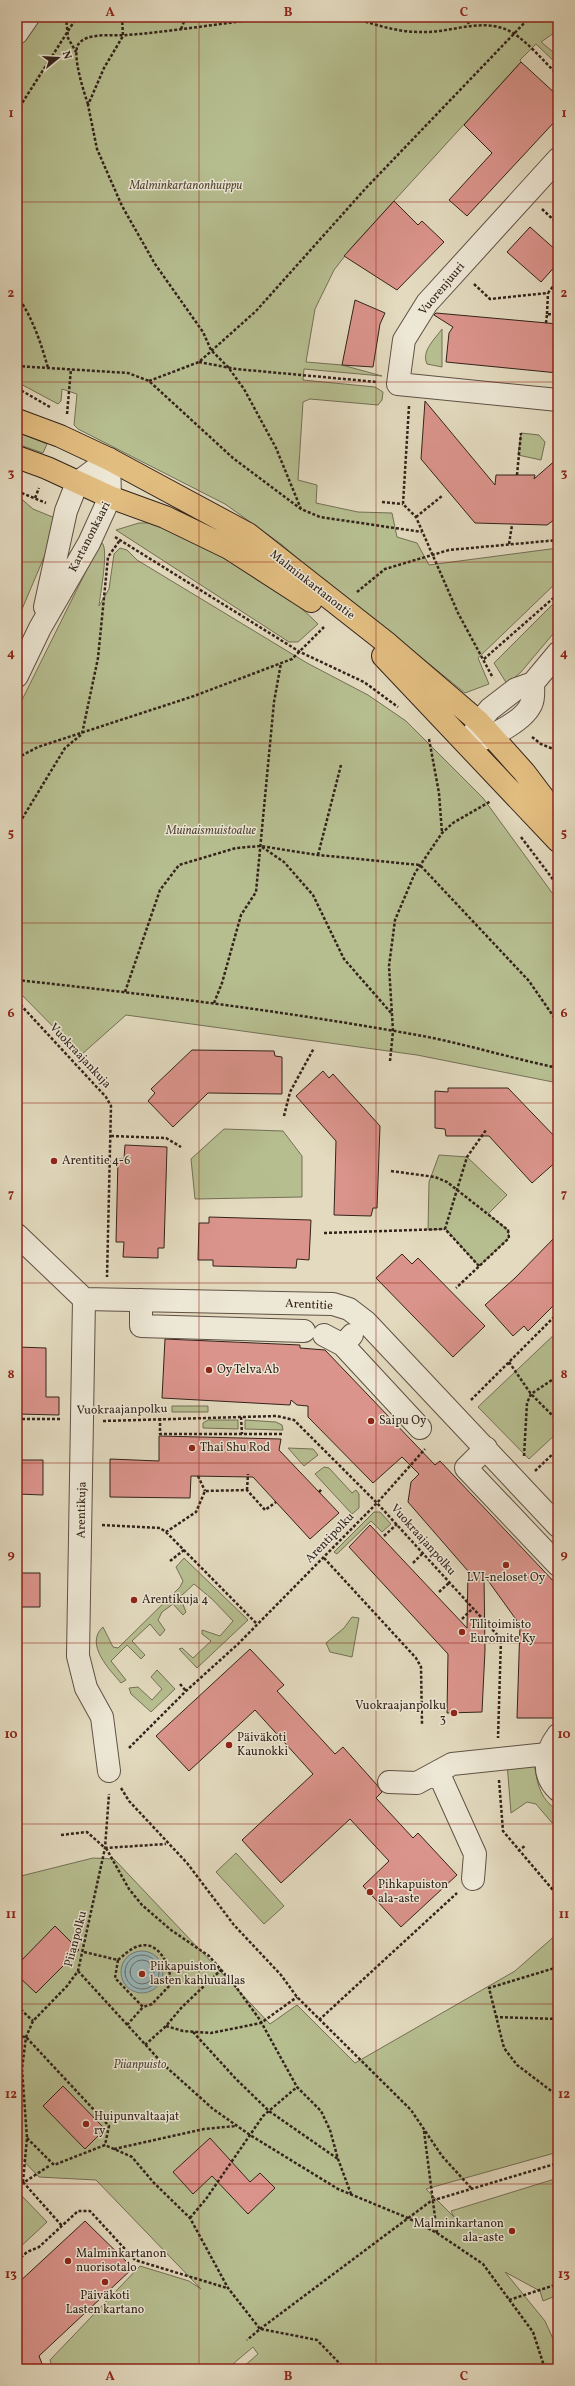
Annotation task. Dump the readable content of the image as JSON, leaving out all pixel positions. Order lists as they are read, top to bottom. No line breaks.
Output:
{"streets":{"main road":["Malminkartanontie"],"street":["Vuorenjuuri","Kartanonkaari","Arentitie","Arentikuja"],"path":["Vuokraajankuja","Vuokraajanpolku","Arentipolku","Piianpolku"]},"crossings":[["Kartanonkaari","Malminkartanontie"],["Vuokraajankuja","Arentitie"],["Arentitie","Arentikuja"],["Vuokraajanpolku","Arentikuja"],["Vuokraajanpolku","Arentipolku"],["Arentikuja","Arentipolku"],["Arentikuja","Piianpolku"],["Arentipolku","Piianpolku"]],"parks":["Malminkartanonhuippu","Muinaismuistoalue","Piianpuisto"],"places":["Arentitie 4-6","Oy Telva Ab","Saipu Oy","Thai Shu Rod","LVI-neloset Oy","Arentikuja 4","Tilitoimisto Euromite Ky","Vuokraajanpolku 3","Päiväkoti Kaunokki","Pihkapuiston ala-aste","Piikapuiston lasten kahluuallas","Huipunvaltaajat ry","Malminkartanon ala-aste","Malminkartanon nuorisotalo","Päiväkoti Lasten kartano"],"north":"right","grid":{"columns":["A","B","C"],"rows":["1","2","3","4","5","6","7","8","9","10","11","12","13"]}}
